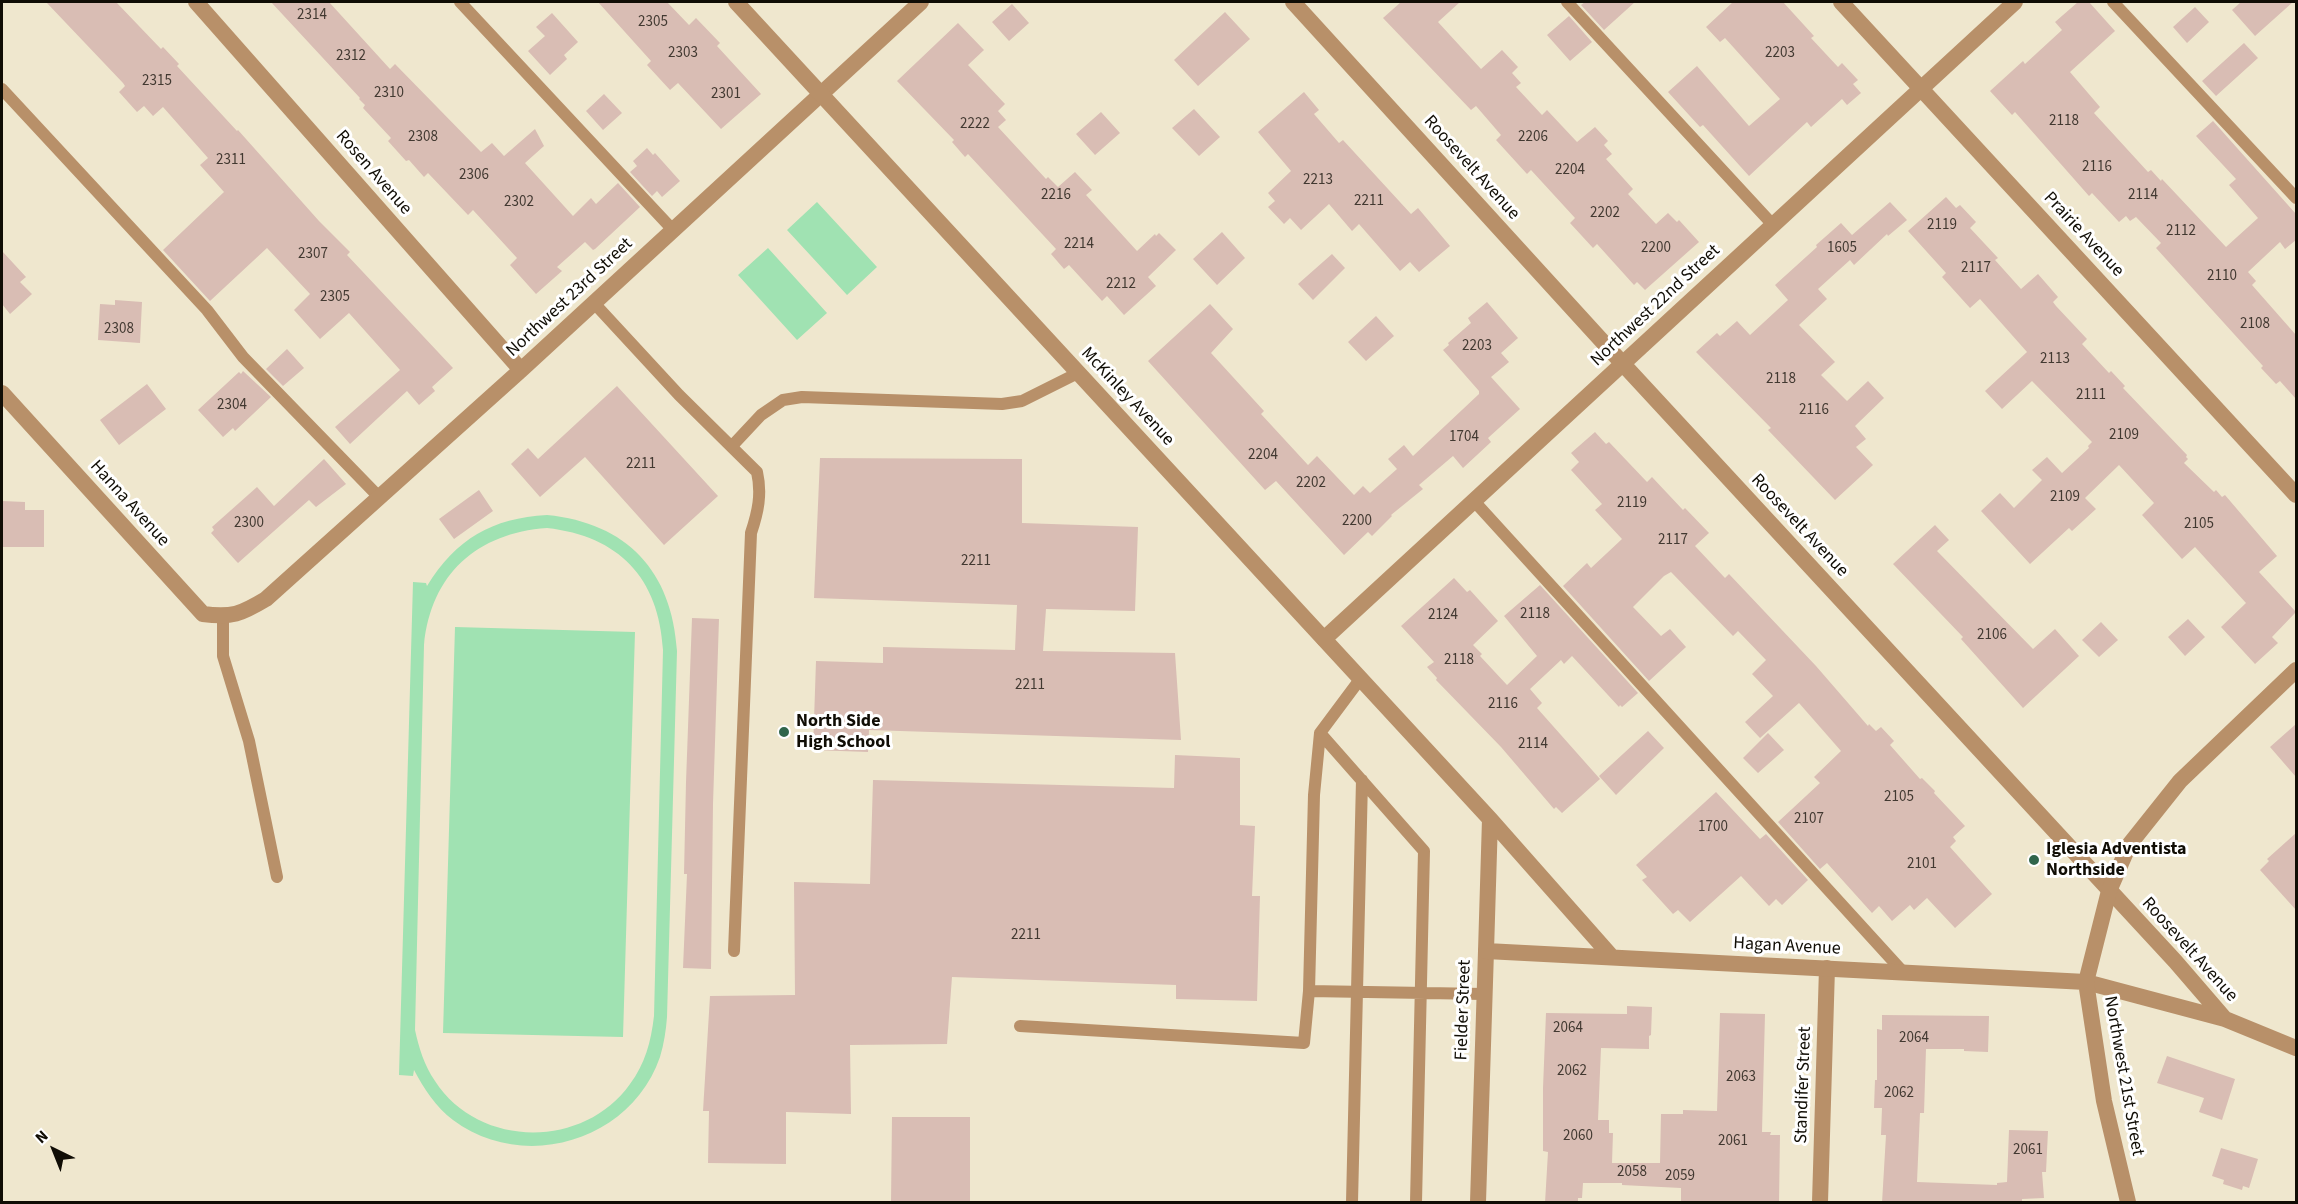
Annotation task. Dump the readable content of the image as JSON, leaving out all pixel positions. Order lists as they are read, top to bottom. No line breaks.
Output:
{"streets":{"street":["Roosevelt Avenue","Rosen Avenue","Prairie Avenue","Northwest 23rd Street","Northwest 22nd Street","McKinley Avenue","Hanna Avenue","Hagan Avenue","Fielder Street","Northwest 21st Street","Standifer Street"]},"crossings":[["Roosevelt Avenue","Northwest 22nd Street"],["Roosevelt Avenue","Hagan Avenue"],["Roosevelt Avenue","Northwest 21st Street"],["Rosen Avenue","Northwest 23rd Street"],["Prairie Avenue","Northwest 22nd Street"],["Northwest 23rd Street","McKinley Avenue"],["Northwest 23rd Street","Hanna Avenue"],["Northwest 22nd Street","McKinley Avenue"],["McKinley Avenue","Hagan Avenue"],["McKinley Avenue","Fielder Street"],["Hagan Avenue","Fielder Street"],["Hagan Avenue","Northwest 21st Street"],["Hagan Avenue","Standifer Street"]],"places":["North Side High School","Iglesia Adventista Northside"],"house_numbers":["2314","2305","2303","2203","2312","2315","2310","2301","2118","2222","2308","2206","2311","2116","2204","2306","2213","2216","2114","2211","2302","2202","2119","2112","2214","2200","1605","2307","2117","2110","2212","2305","2108","2308","2203","2113","2118","2111","2304","2116","2109","1704","2204","2211","2202","2109","2119","2200","2300","2105","2117","2211","2118","2124","2106","2118","2211","2116","2114","2105","2107","1700","2101","2211","2064","2064","2062","2063","2062","2060","2061","2061","2058","2059"],"north":"top left"}
